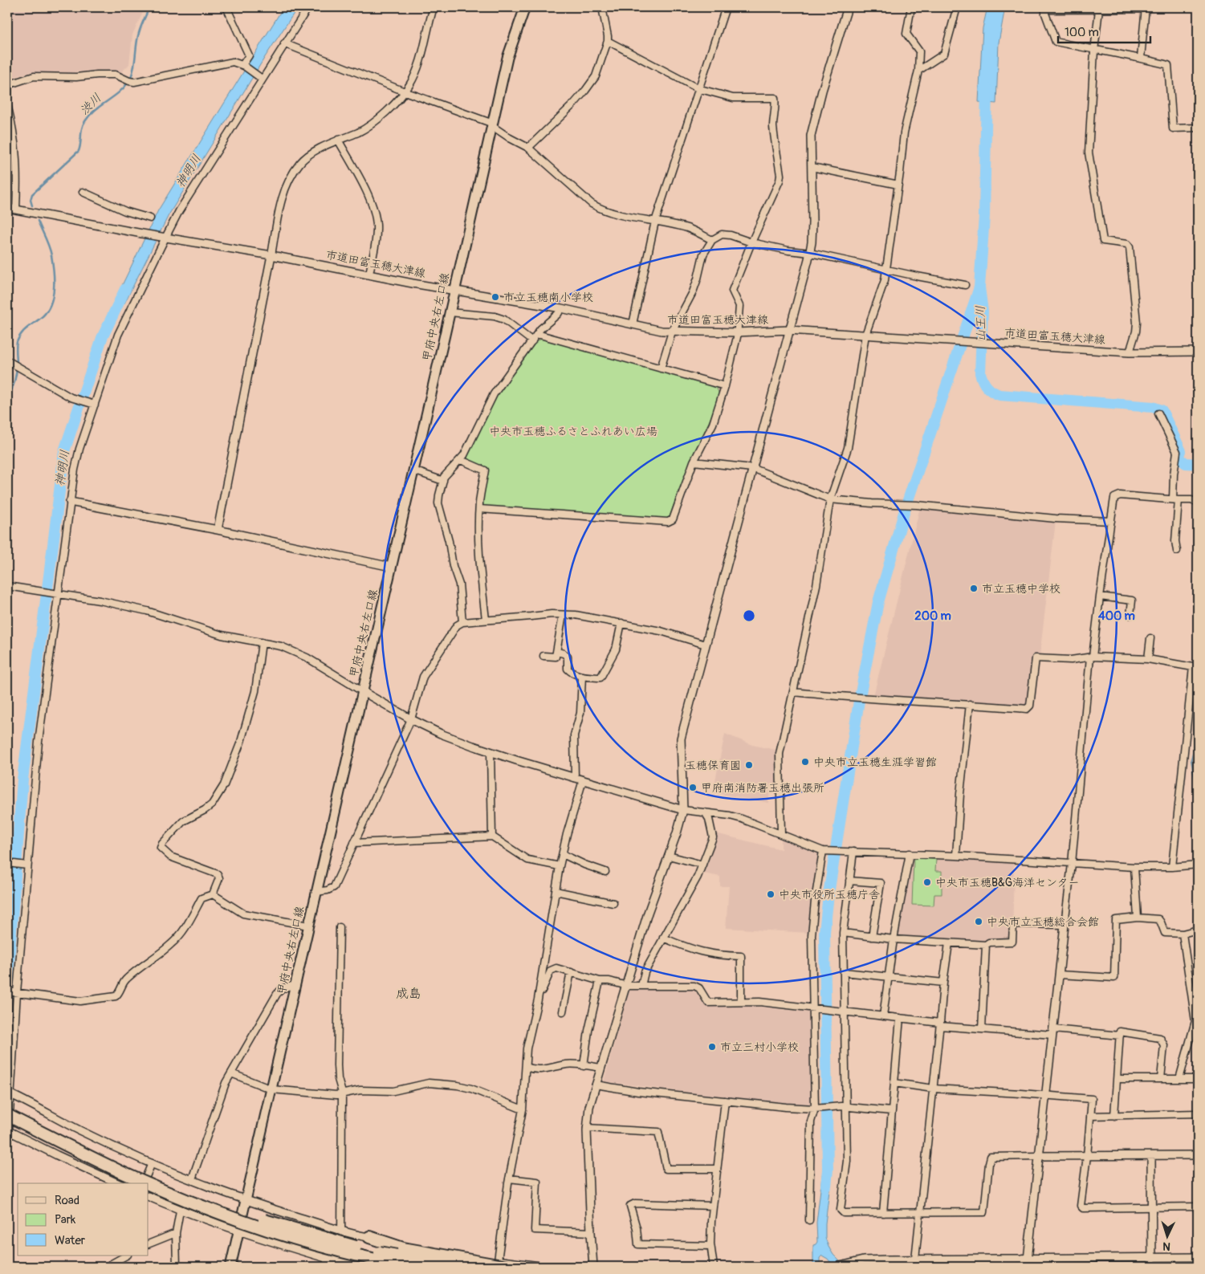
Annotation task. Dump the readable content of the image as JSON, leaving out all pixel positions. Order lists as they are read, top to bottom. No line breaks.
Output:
{"streets":{"main road":["甲府中央右左口線"],"street":["市道田富玉穂大津線"]},"crossings":[["市道田富玉穂大津線","甲府中央右左口線"]],"districts":["成島"],"water":["渋川","神明川","山王川"],"parks":["中央市玉穂ふるさとふれあい広場"],"places":["市立玉穂南小学校","市立玉穂中学校","中央市立玉穂生涯学習館","玉穂保育園","甲府南消防署玉穂出張所","中央市玉穂B&G海洋センター","中央市役所玉穂庁舎","中央市立玉穂総合会館","市立三村小学校"],"legend":["Road","Park","Water"],"scale_bar":"100 m","north":"bottom","rings":["200 m","400 m"]}
